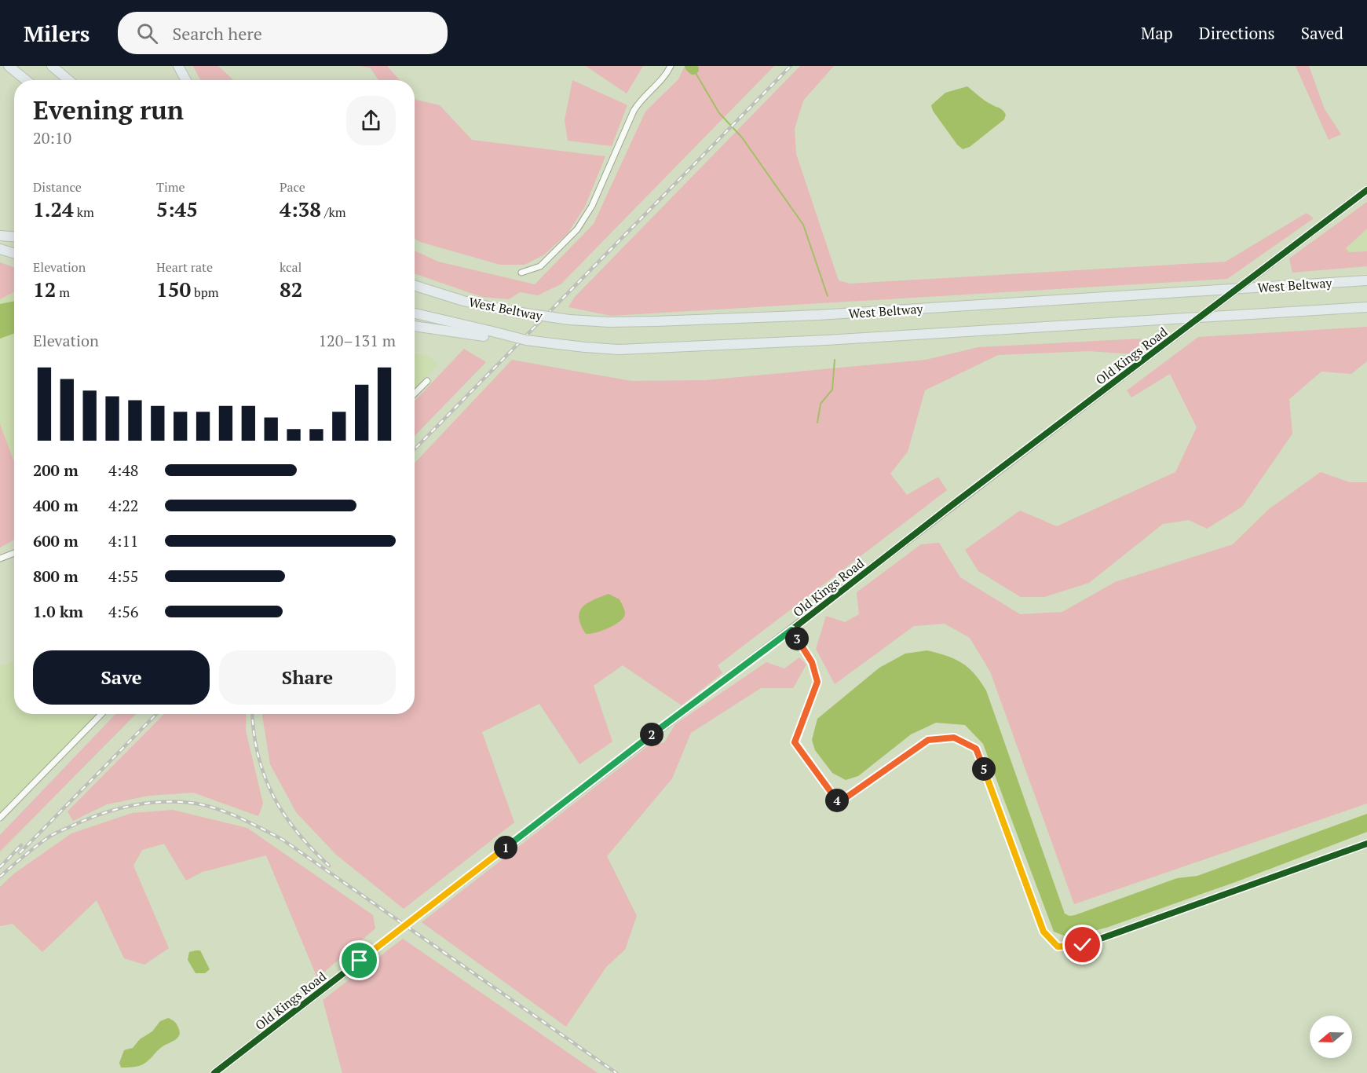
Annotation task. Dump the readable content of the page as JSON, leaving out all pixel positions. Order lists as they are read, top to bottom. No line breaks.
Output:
{"streets":{"highway":["West Beltway"],"street":["Old Kings Road"]},"north":"left","page":{"header":"Milers","search":"Search here","nav":["Map","Directions","Saved"],"heading":["Evening run","20:10"],"stats":[["Distance","1.24 km"],["Time","5:45"],["Pace","4:38 /km"],["Elevation","12 m"],["Heart rate","150 bpm"],["kcal","82"]],"chart":["Elevation","120–131 m"],"list":[{"name":"200 m","note":"4:48"},{"name":"400 m","note":"4:22"},{"name":"600 m","note":"4:11"},{"name":"800 m","note":"4:55"},{"name":"1.0 km","note":"4:56"}],"pins":["3","2","5","4","1"],"buttons":["Save","Share"]}}
